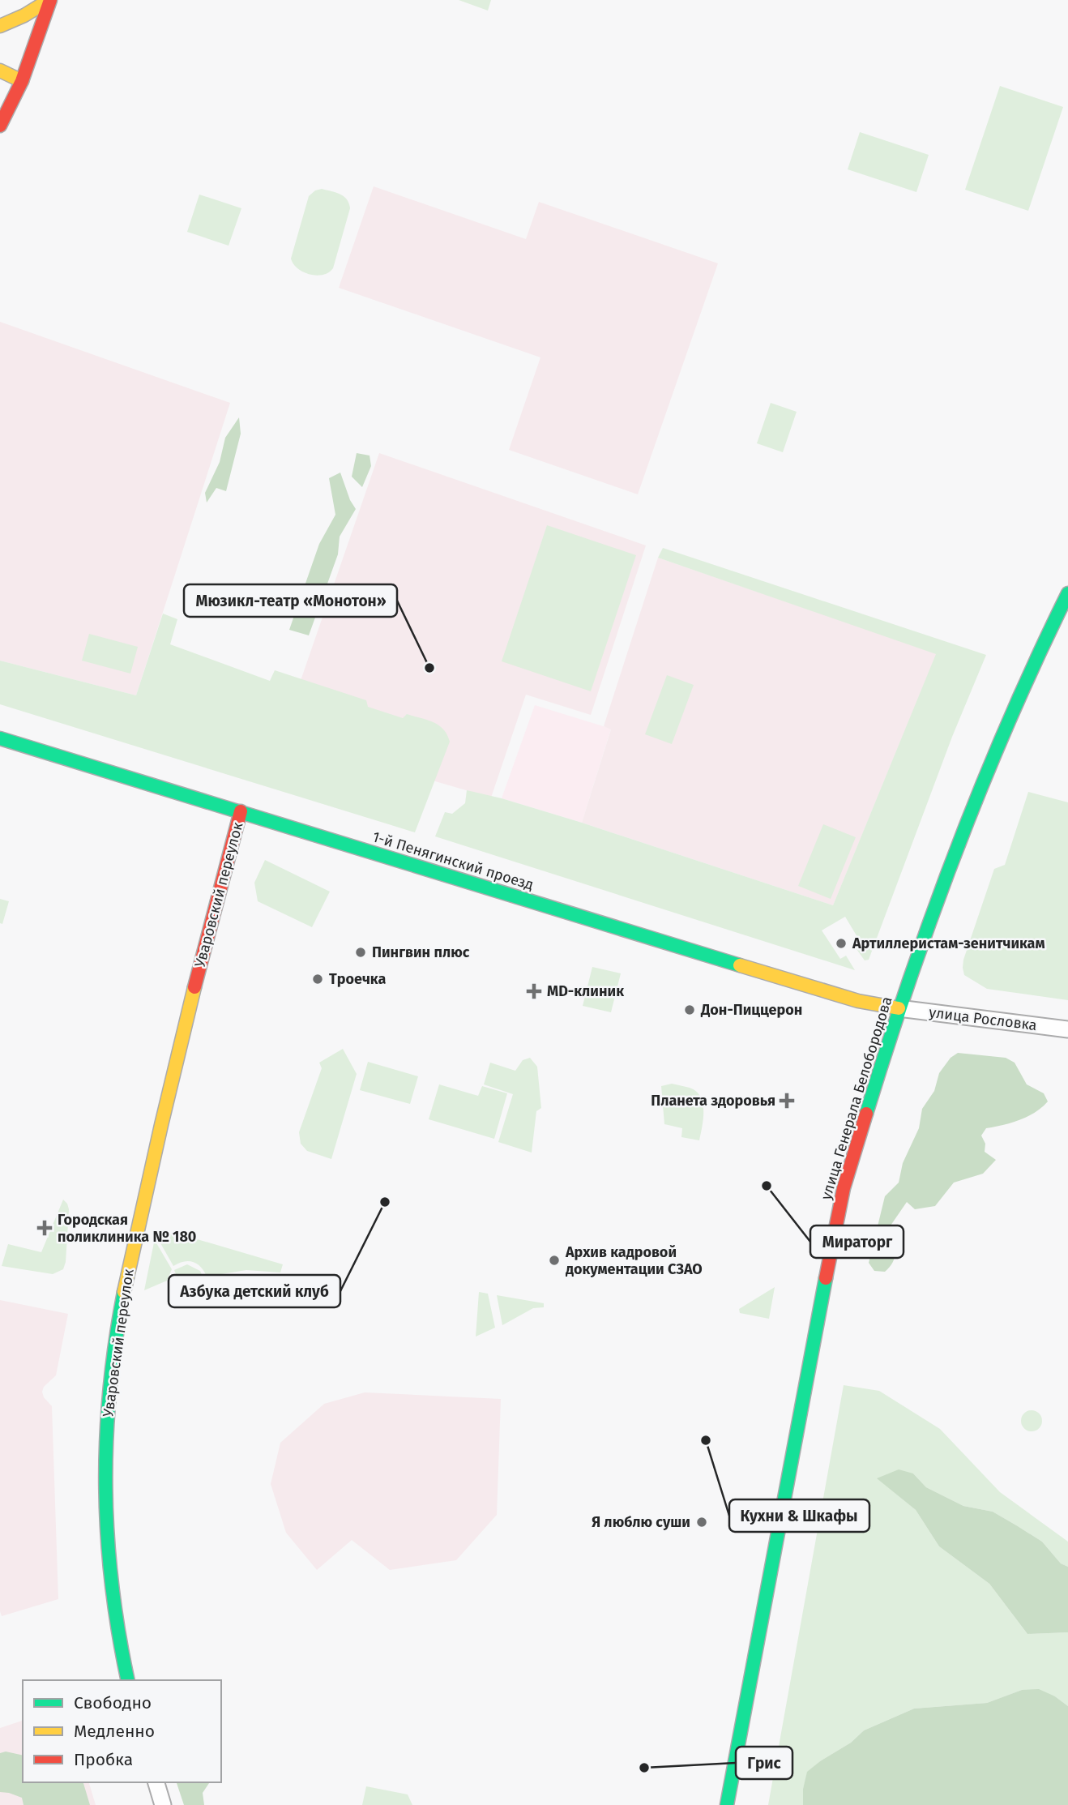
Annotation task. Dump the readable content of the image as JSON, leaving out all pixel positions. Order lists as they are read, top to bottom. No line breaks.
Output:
{"streets":{"street":["1-й Пенягинский проезд","Уваровский переулок","улица Рословка","улица Генерала Белобородова"]},"crossings":[["1-й Пенягинский проезд","Уваровский переулок"],["1-й Пенягинский проезд","улица Рословка"],["1-й Пенягинский проезд","улица Генерала Белобородова"],["улица Рословка","улица Генерала Белобородова"]],"places":{"other":["Мюзикл-театр «Монотон»","Артиллеристам-зенитчикам","Пингвин плюс","Троечка","Дон-Пиццерон","Мираторг","Азбука детский клуб","Архив кадровой документации СЗАО","Кухни & Шкафы","Я люблю суши","Грис"],"health":["MD-клиник","Планета здоровья","Городская поликлиника № 180"]},"legend":["Свободно","Медленно","Пробка"]}
